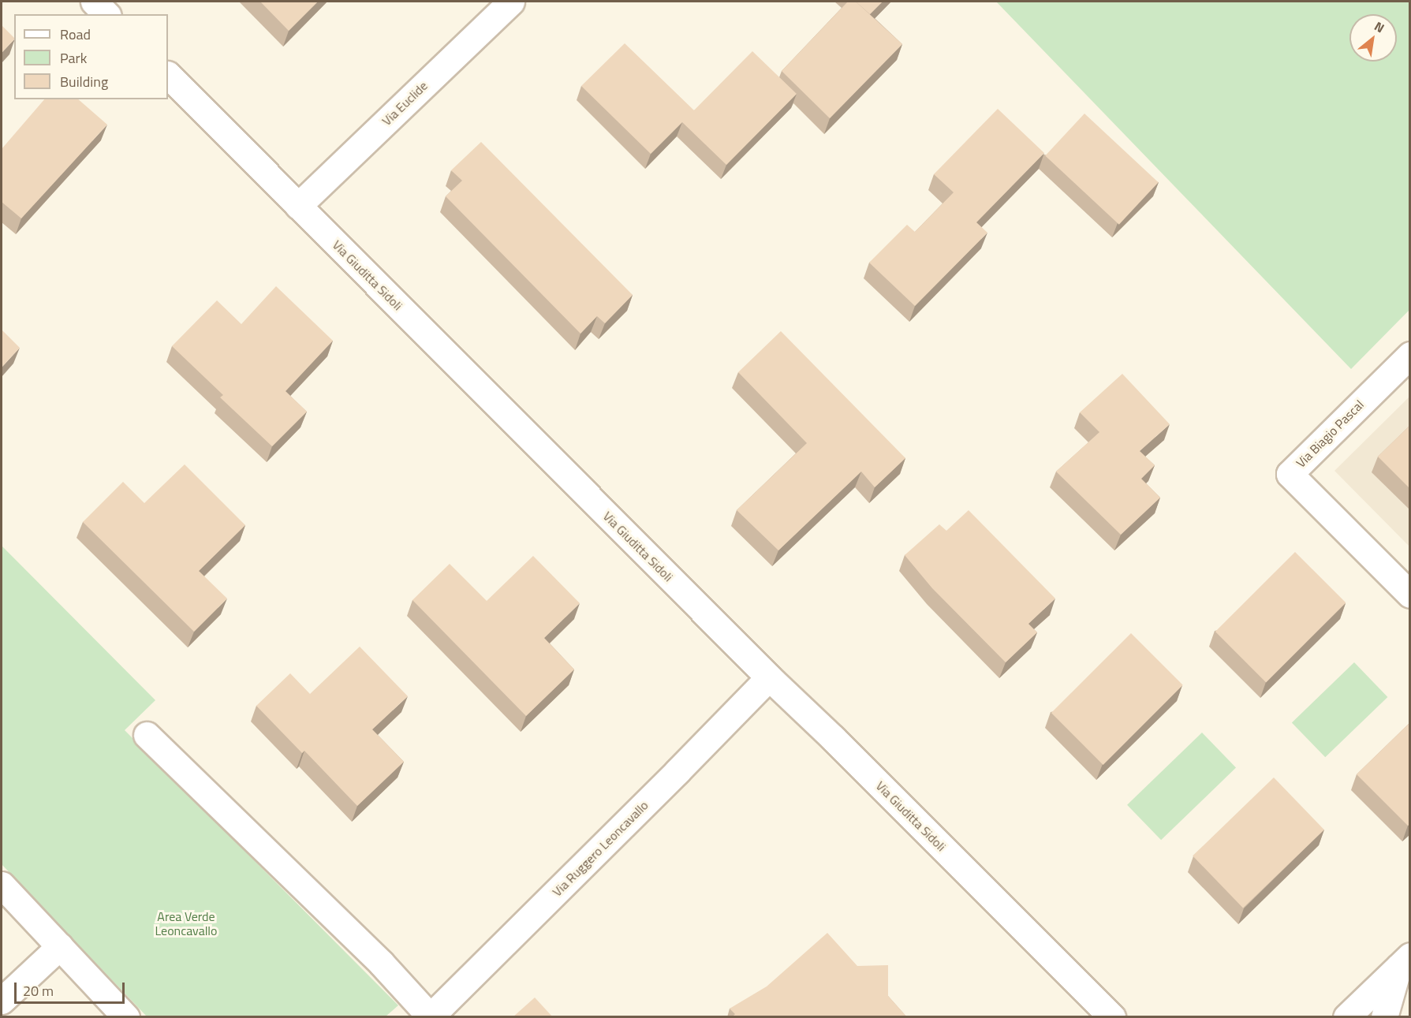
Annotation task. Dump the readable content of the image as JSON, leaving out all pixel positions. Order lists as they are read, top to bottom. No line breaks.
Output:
{"streets":{"street":["Via Euclide","Via Giuditta Sidoli","Via Biagio Pascal","Via Ruggero Leoncavallo"]},"crossings":[["Via Euclide","Via Giuditta Sidoli"],["Via Giuditta Sidoli","Via Ruggero Leoncavallo"]],"parks":["Area Verde Leoncavallo"],"legend":["Road","Park","Building"],"scale_bar":"20 m","north":"top right"}
